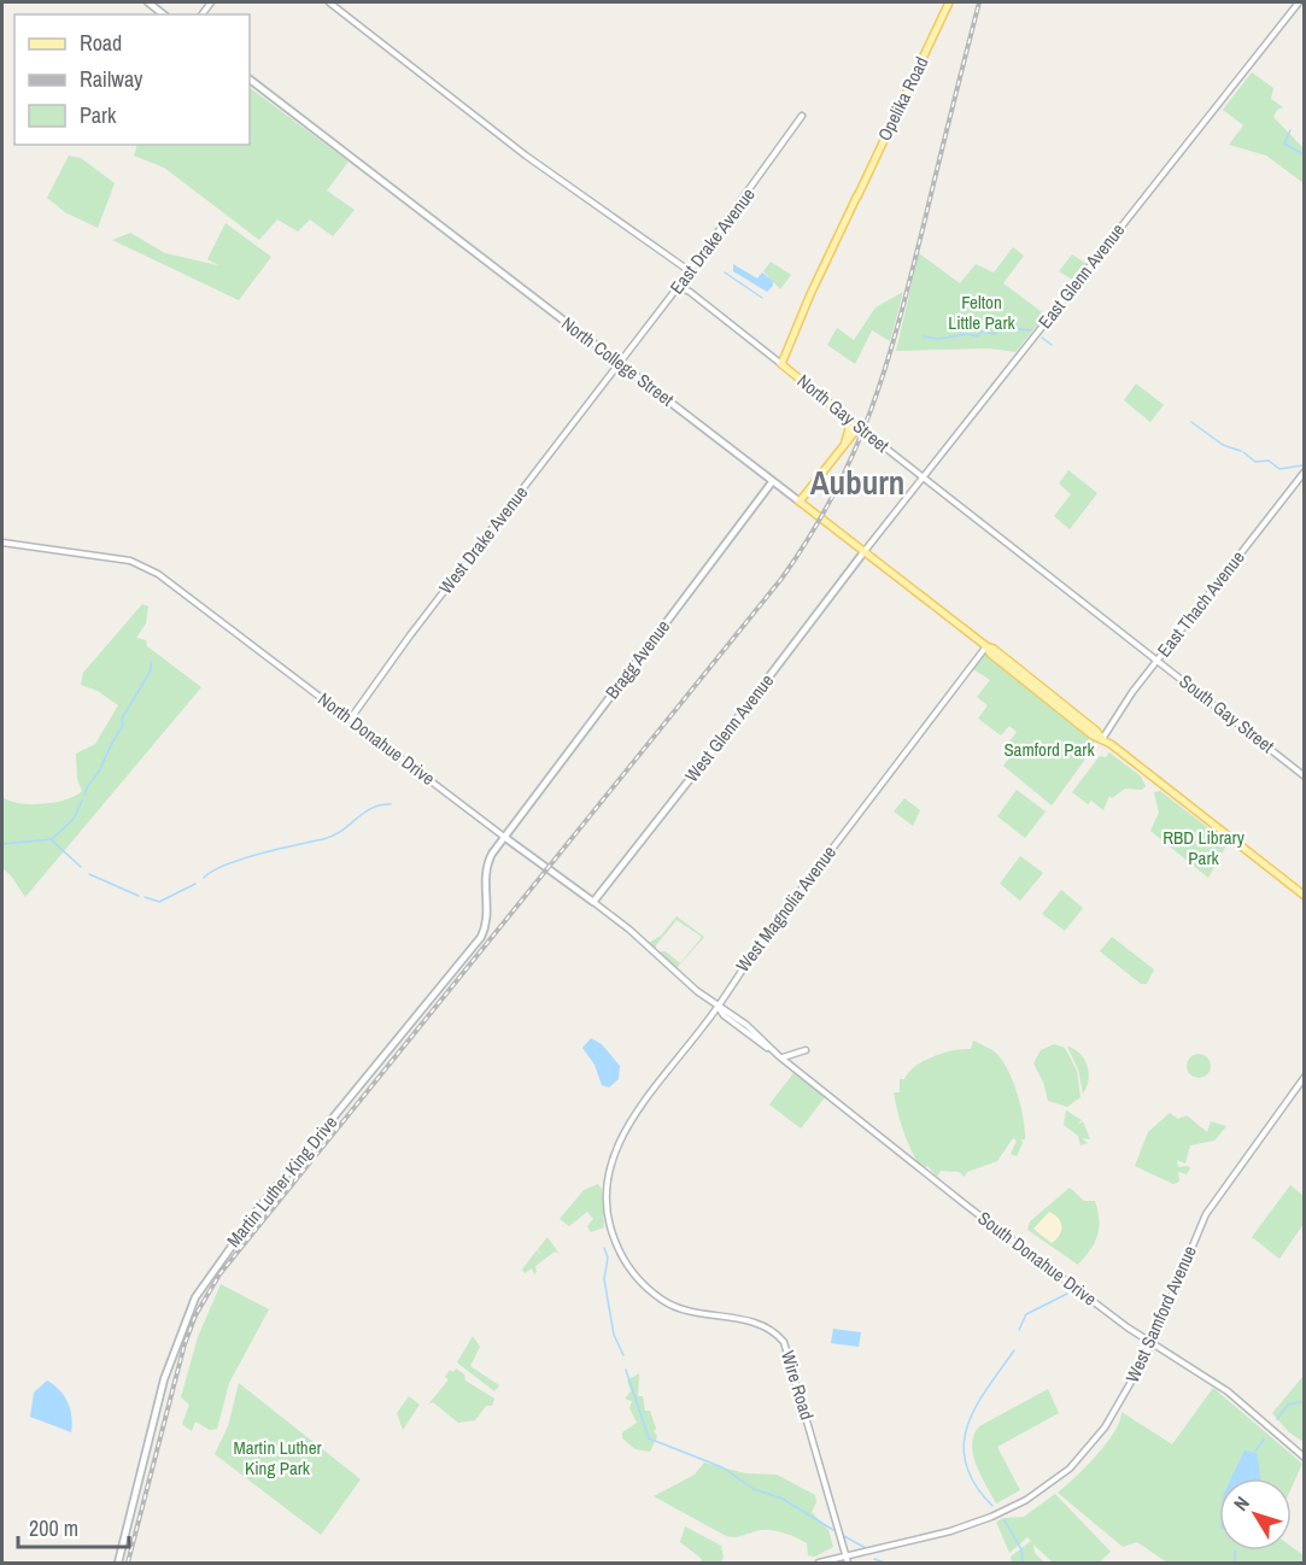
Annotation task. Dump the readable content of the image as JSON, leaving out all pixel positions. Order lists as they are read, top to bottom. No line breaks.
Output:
{"streets":{"main road":["Opelika Road","North College Street","North Gay Street","Bragg Avenue","West Glenn Avenue","North Donahue Drive","Martin Luther King Drive"],"street":["East Drake Avenue","East Glenn Avenue","West Drake Avenue","East Thach Avenue","South Gay Street","West Magnolia Avenue","South Donahue Drive","West Samford Avenue","Wire Road"]},"crossings":[["Opelika Road","North Gay Street"],["East Drake Avenue","North College Street"],["East Drake Avenue","North Gay Street"],["East Drake Avenue","West Drake Avenue"],["East Glenn Avenue","North College Street"],["East Glenn Avenue","North Gay Street"],["East Glenn Avenue","West Glenn Avenue"],["North College Street","West Drake Avenue"],["North College Street","East Thach Avenue"],["North College Street","Bragg Avenue"],["North College Street","West Glenn Avenue"],["North College Street","West Magnolia Avenue"],["North Gay Street","South Gay Street"],["West Drake Avenue","North Donahue Drive"],["East Thach Avenue","South Gay Street"],["Bragg Avenue","North Donahue Drive"],["Bragg Avenue","Martin Luther King Drive"],["West Glenn Avenue","North Donahue Drive"],["North Donahue Drive","West Magnolia Avenue"],["North Donahue Drive","Martin Luther King Drive"],["North Donahue Drive","South Donahue Drive"],["West Magnolia Avenue","South Donahue Drive"],["West Magnolia Avenue","Wire Road"],["South Donahue Drive","West Samford Avenue"],["West Samford Avenue","Wire Road"]],"districts":["Auburn"],"parks":["Felton Little Park","Samford Park","RBD Library Park","Martin Luther King Park"],"legend":["Road","Railway","Park"],"scale_bar":"200 m","north":"top left"}
